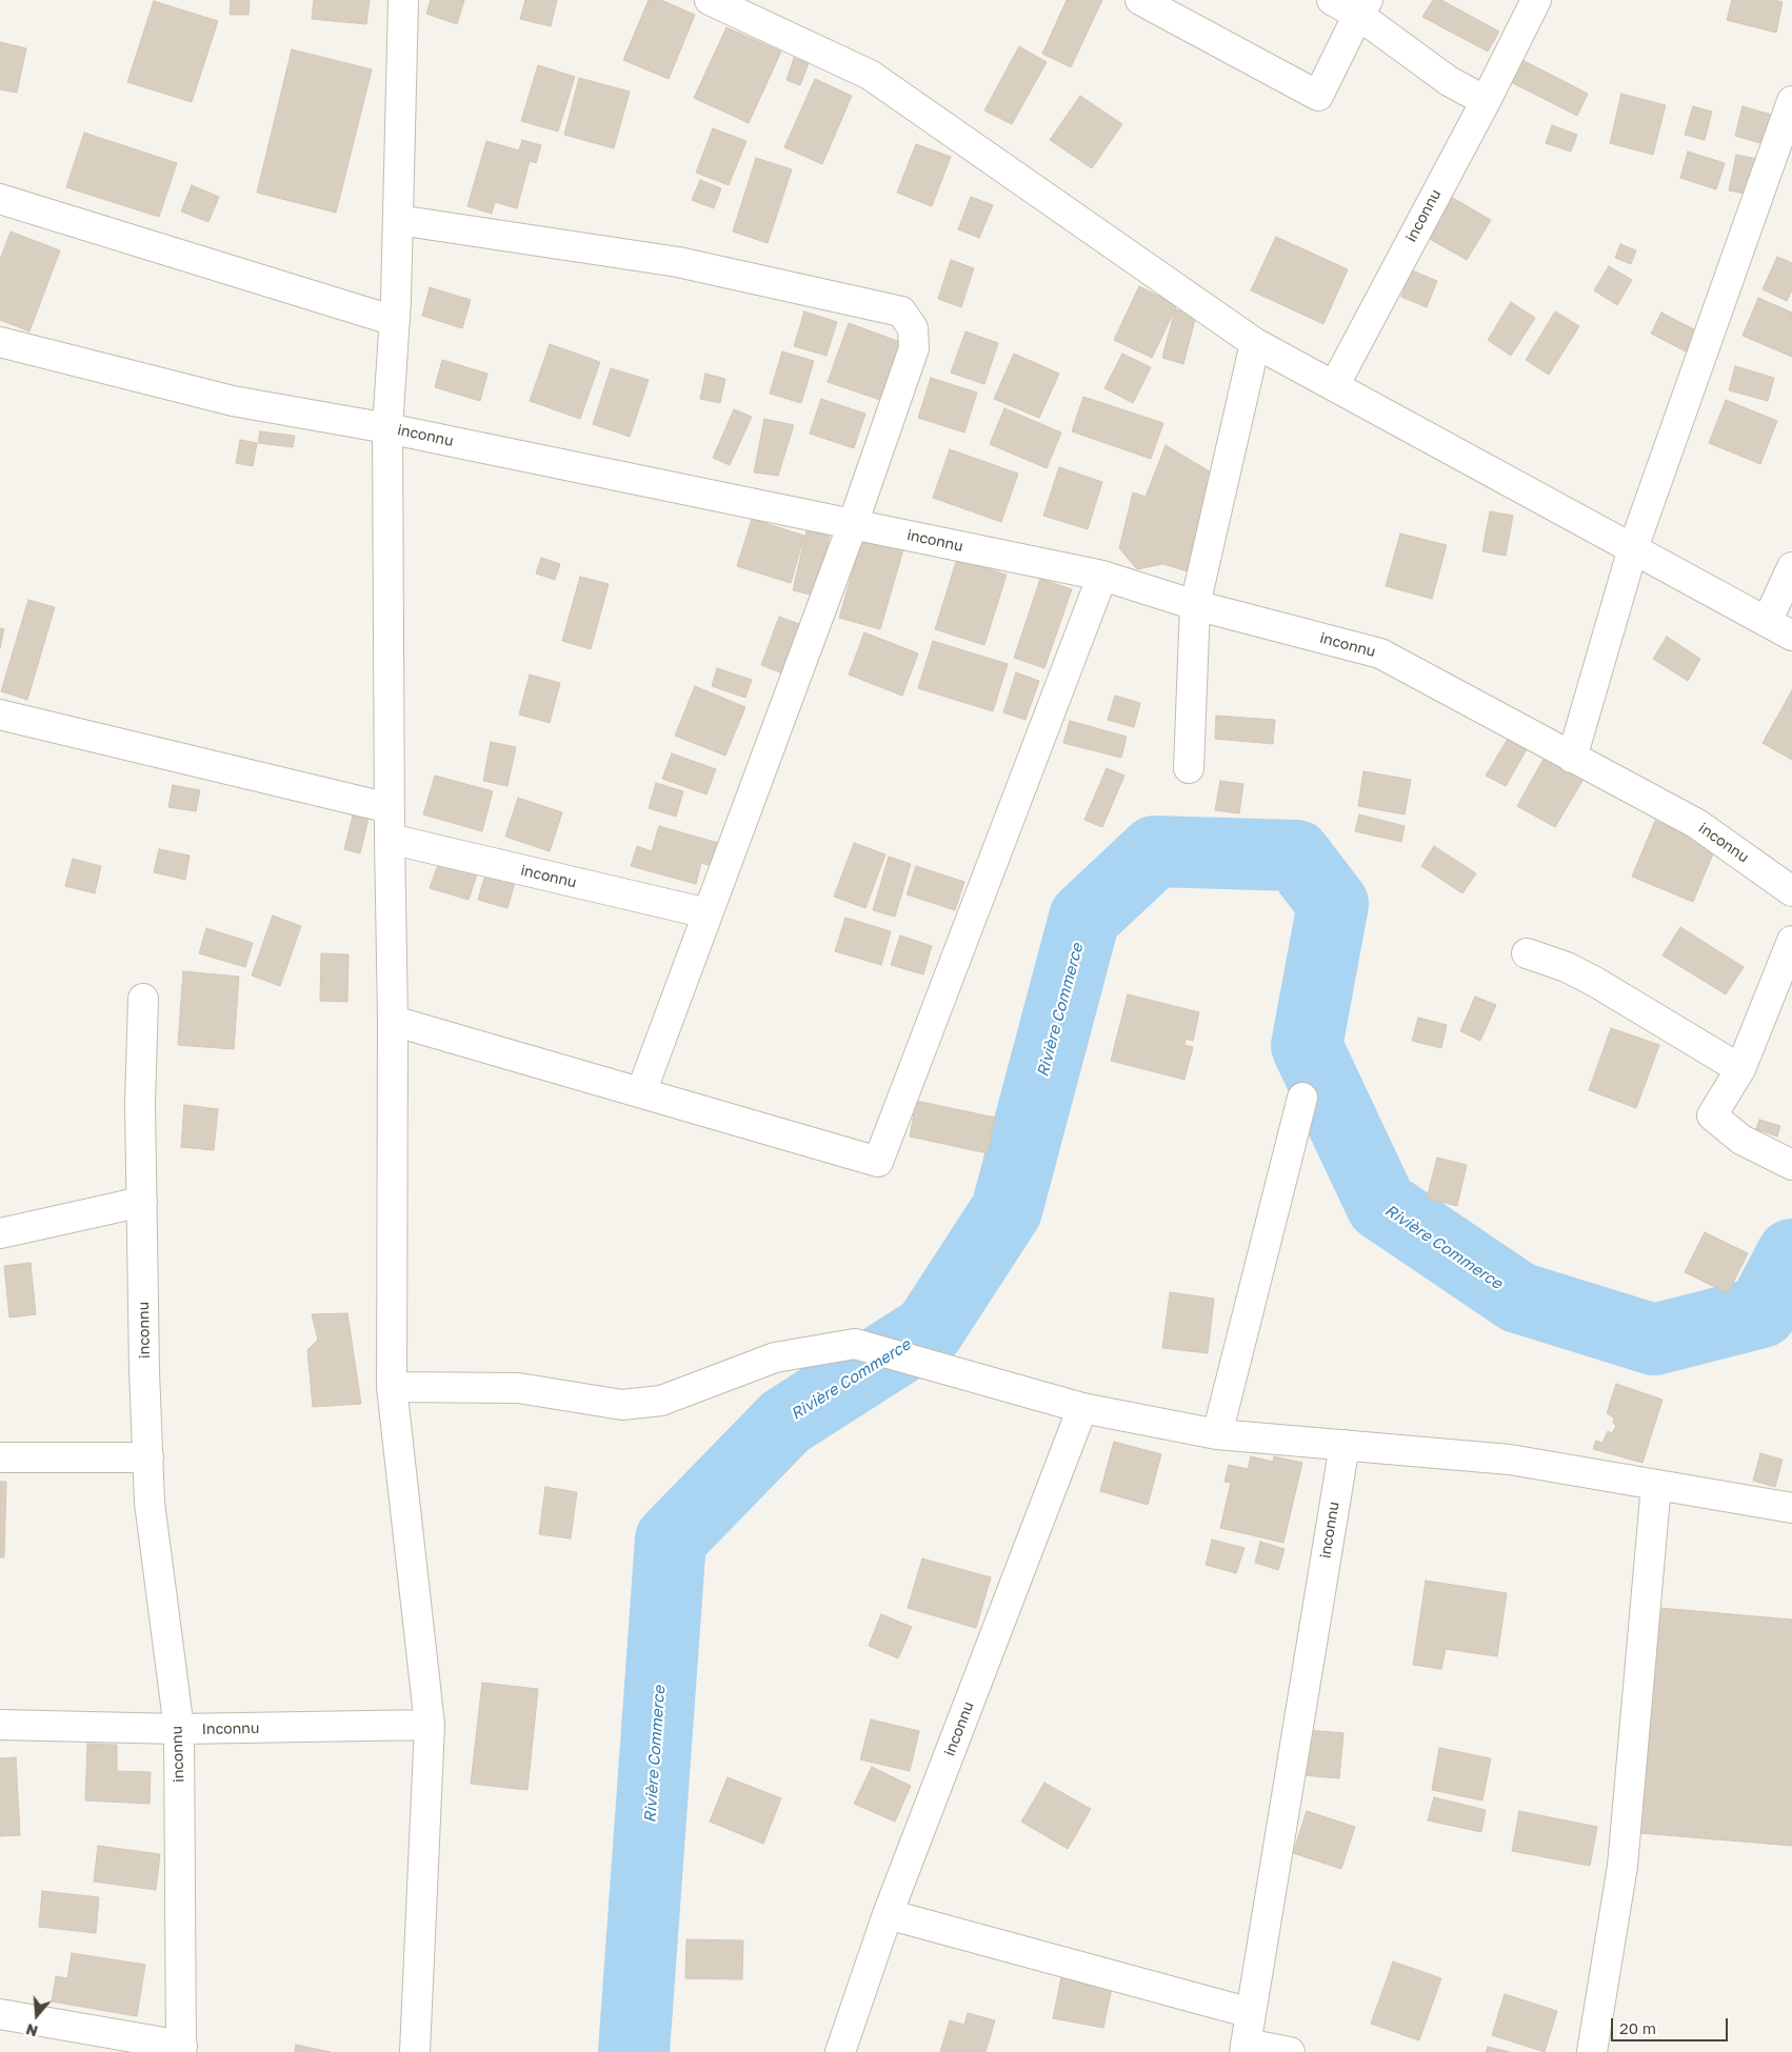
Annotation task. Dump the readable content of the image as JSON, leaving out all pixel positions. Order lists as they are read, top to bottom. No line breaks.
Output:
{"streets":{"street":["inconnu","Inconnu"]},"crossings":[["inconnu","Inconnu"]],"water":["Rivière Commerce"],"scale_bar":"20 m","north":"bottom"}
